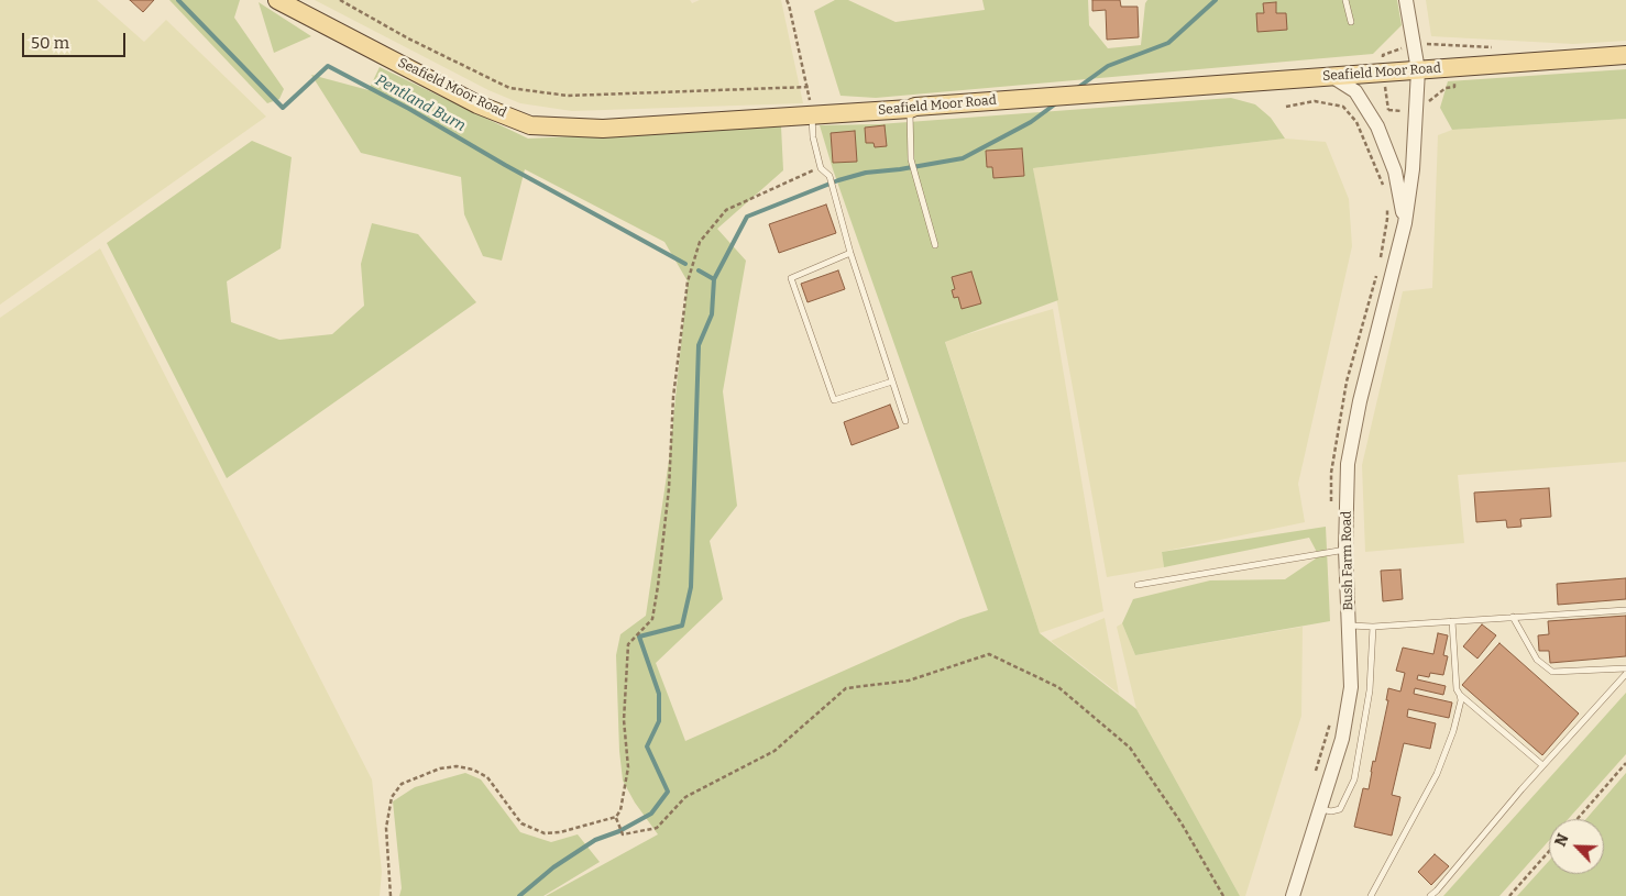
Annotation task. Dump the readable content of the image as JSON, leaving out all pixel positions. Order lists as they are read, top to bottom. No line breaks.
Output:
{"streets":{"main road":["Seafield Moor Road"],"street":["Bush Farm Road"]},"crossings":[["Seafield Moor Road","Bush Farm Road"]],"water":["Pentland Burn"],"scale_bar":"50 m","north":"top left"}
